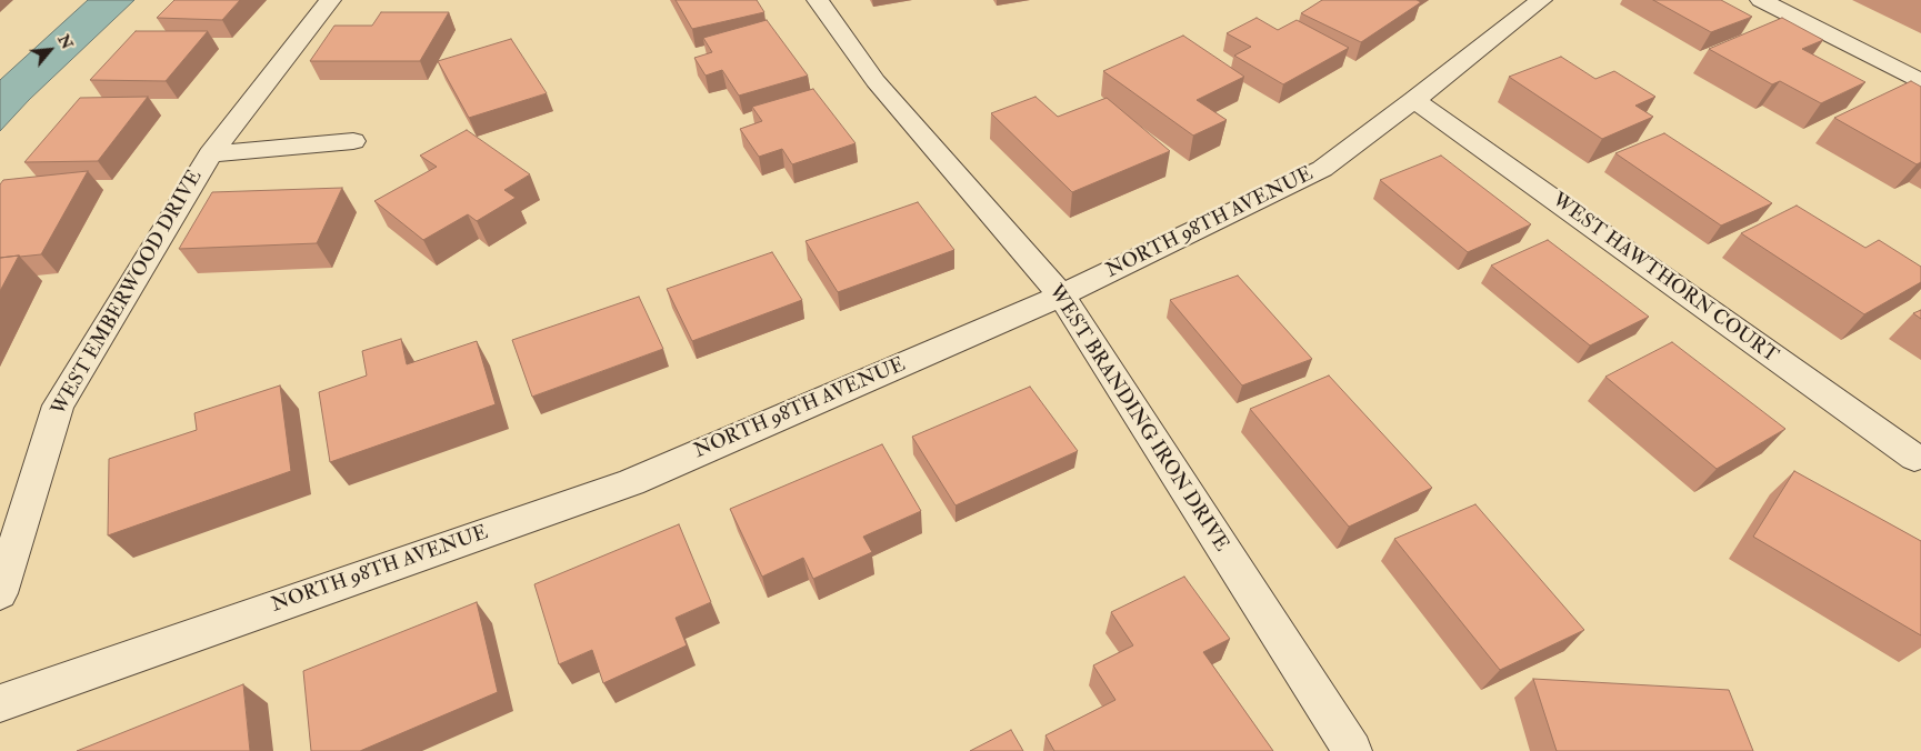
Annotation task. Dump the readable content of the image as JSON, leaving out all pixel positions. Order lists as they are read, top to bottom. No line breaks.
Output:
{"streets":{"street":["NORTH 98TH AVENUE","WEST HAWTHORN COURT","WEST EMBERWOOD DRIVE","WEST BRANDING IRON DRIVE"]},"crossings":[["NORTH 98TH AVENUE","WEST HAWTHORN COURT"],["NORTH 98TH AVENUE","WEST BRANDING IRON DRIVE"]],"north":"top right"}
